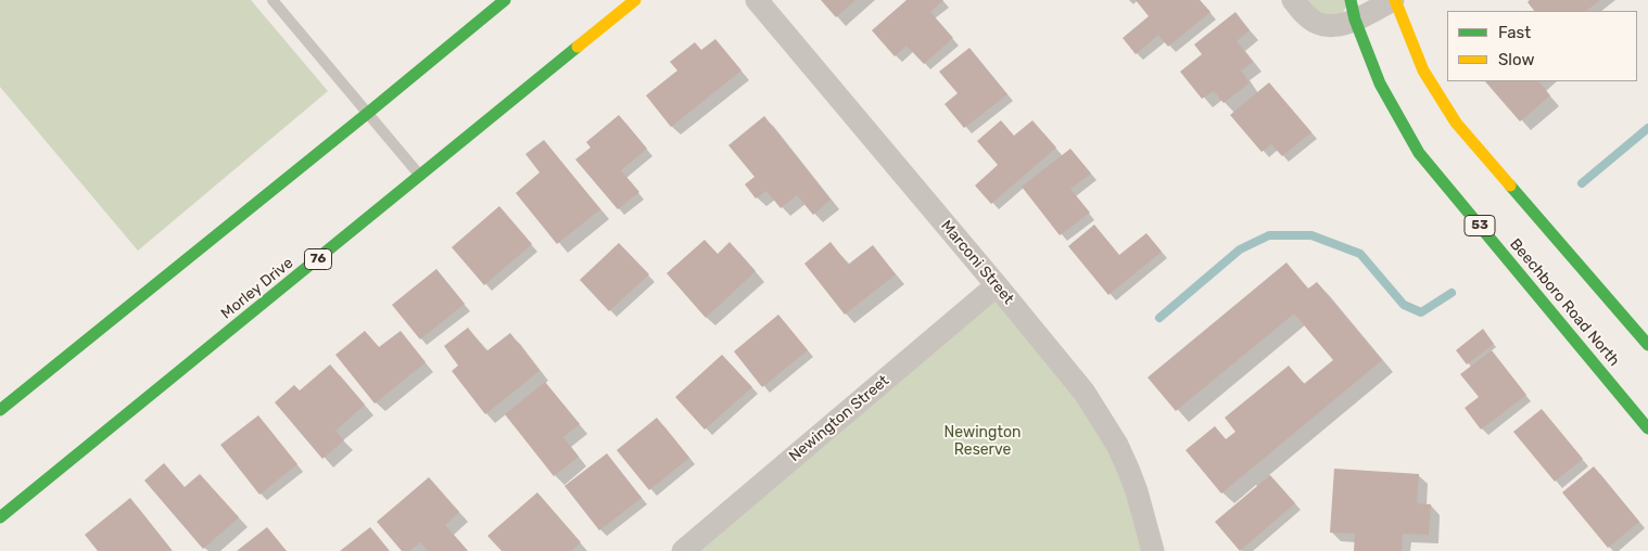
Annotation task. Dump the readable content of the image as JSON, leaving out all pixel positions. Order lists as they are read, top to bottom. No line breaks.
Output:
{"streets":{"main road":["53","76","Morley Drive","Beechboro Road North"],"street":["Marconi Street","Newington Street"]},"crossings":[["Marconi Street","Newington Street"]],"parks":["Newington Reserve"],"legend":["Fast","Slow"]}
